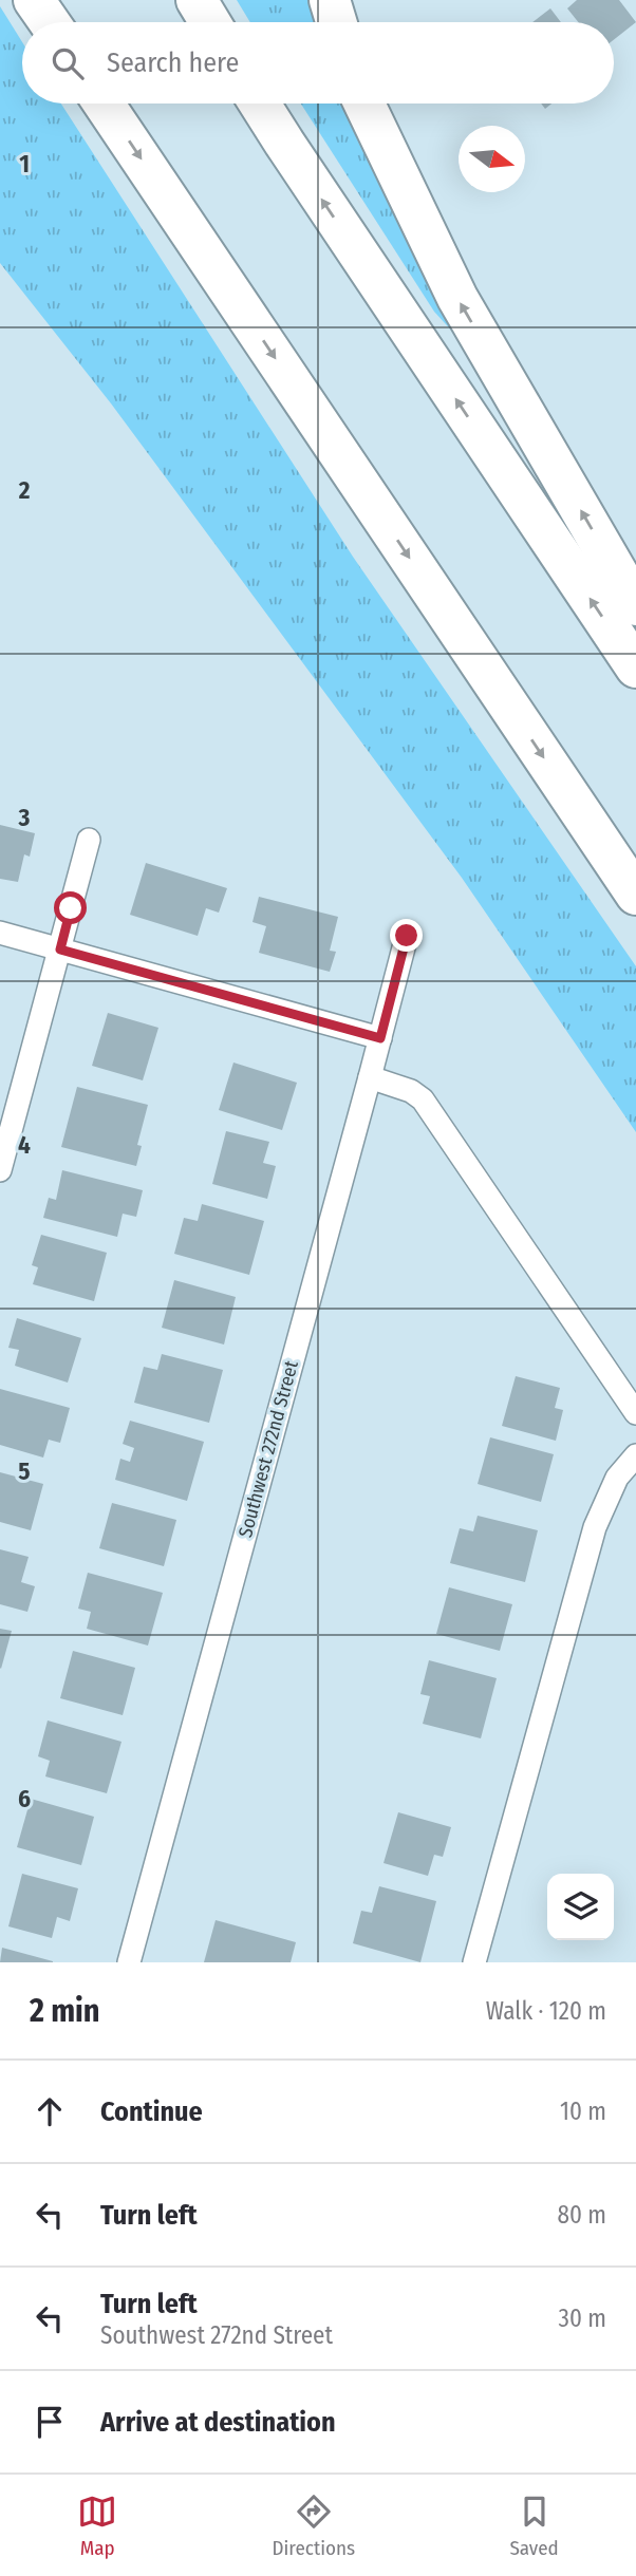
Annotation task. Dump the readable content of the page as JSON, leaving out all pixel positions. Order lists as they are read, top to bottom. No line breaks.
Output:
{"streets":{"street":["Southwest 272nd Street"]},"north":"right","page":{"search":"Search here","heading":["2 min","Walk · 120 m"],"list":[["Continue","10 m"],["Turn left","80 m"],["Turn left","Southwest 272nd Street","30 m"],"Arrive at destination"],"nav":["Map","Directions","Saved"]},"grid":{"rows":["1","2","3","4","5","6"]}}
